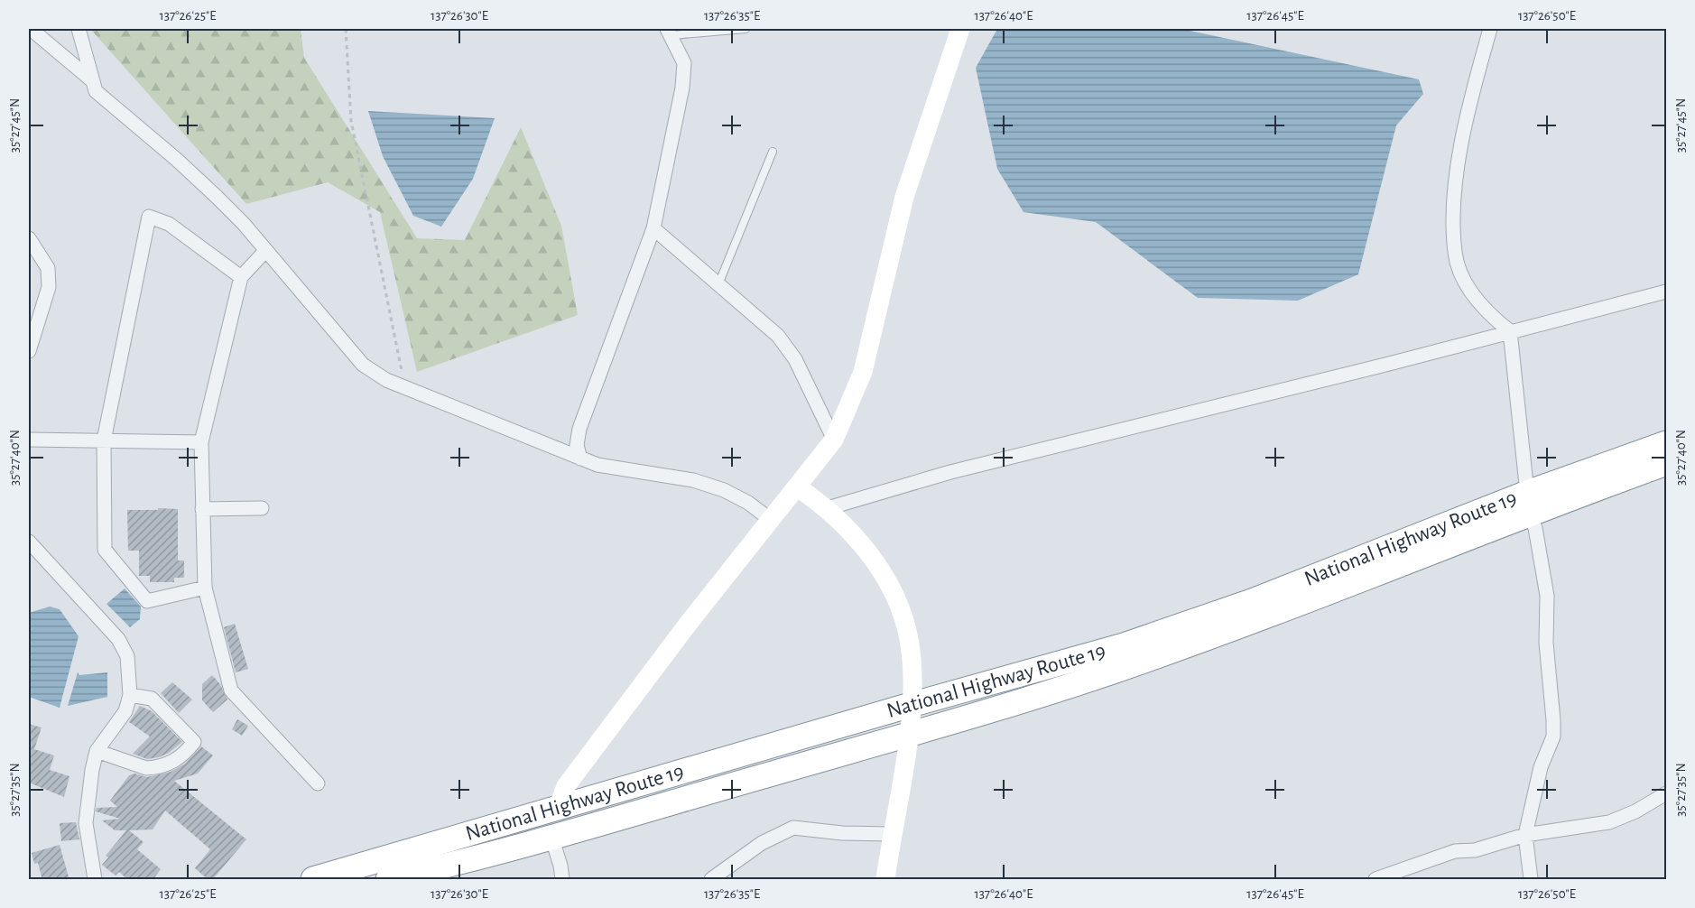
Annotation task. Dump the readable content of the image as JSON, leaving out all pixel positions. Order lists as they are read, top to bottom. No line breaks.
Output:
{"streets":{"highway":["National Highway Route 19"]},"coordinates":["137°26'25\"E","137°26'30\"E","137°26'35\"E","137°26'40\"E","137°26'45\"E","137°26'50\"E","35°27'45\"N","35°27'40\"N","35°27'35\"N"]}
